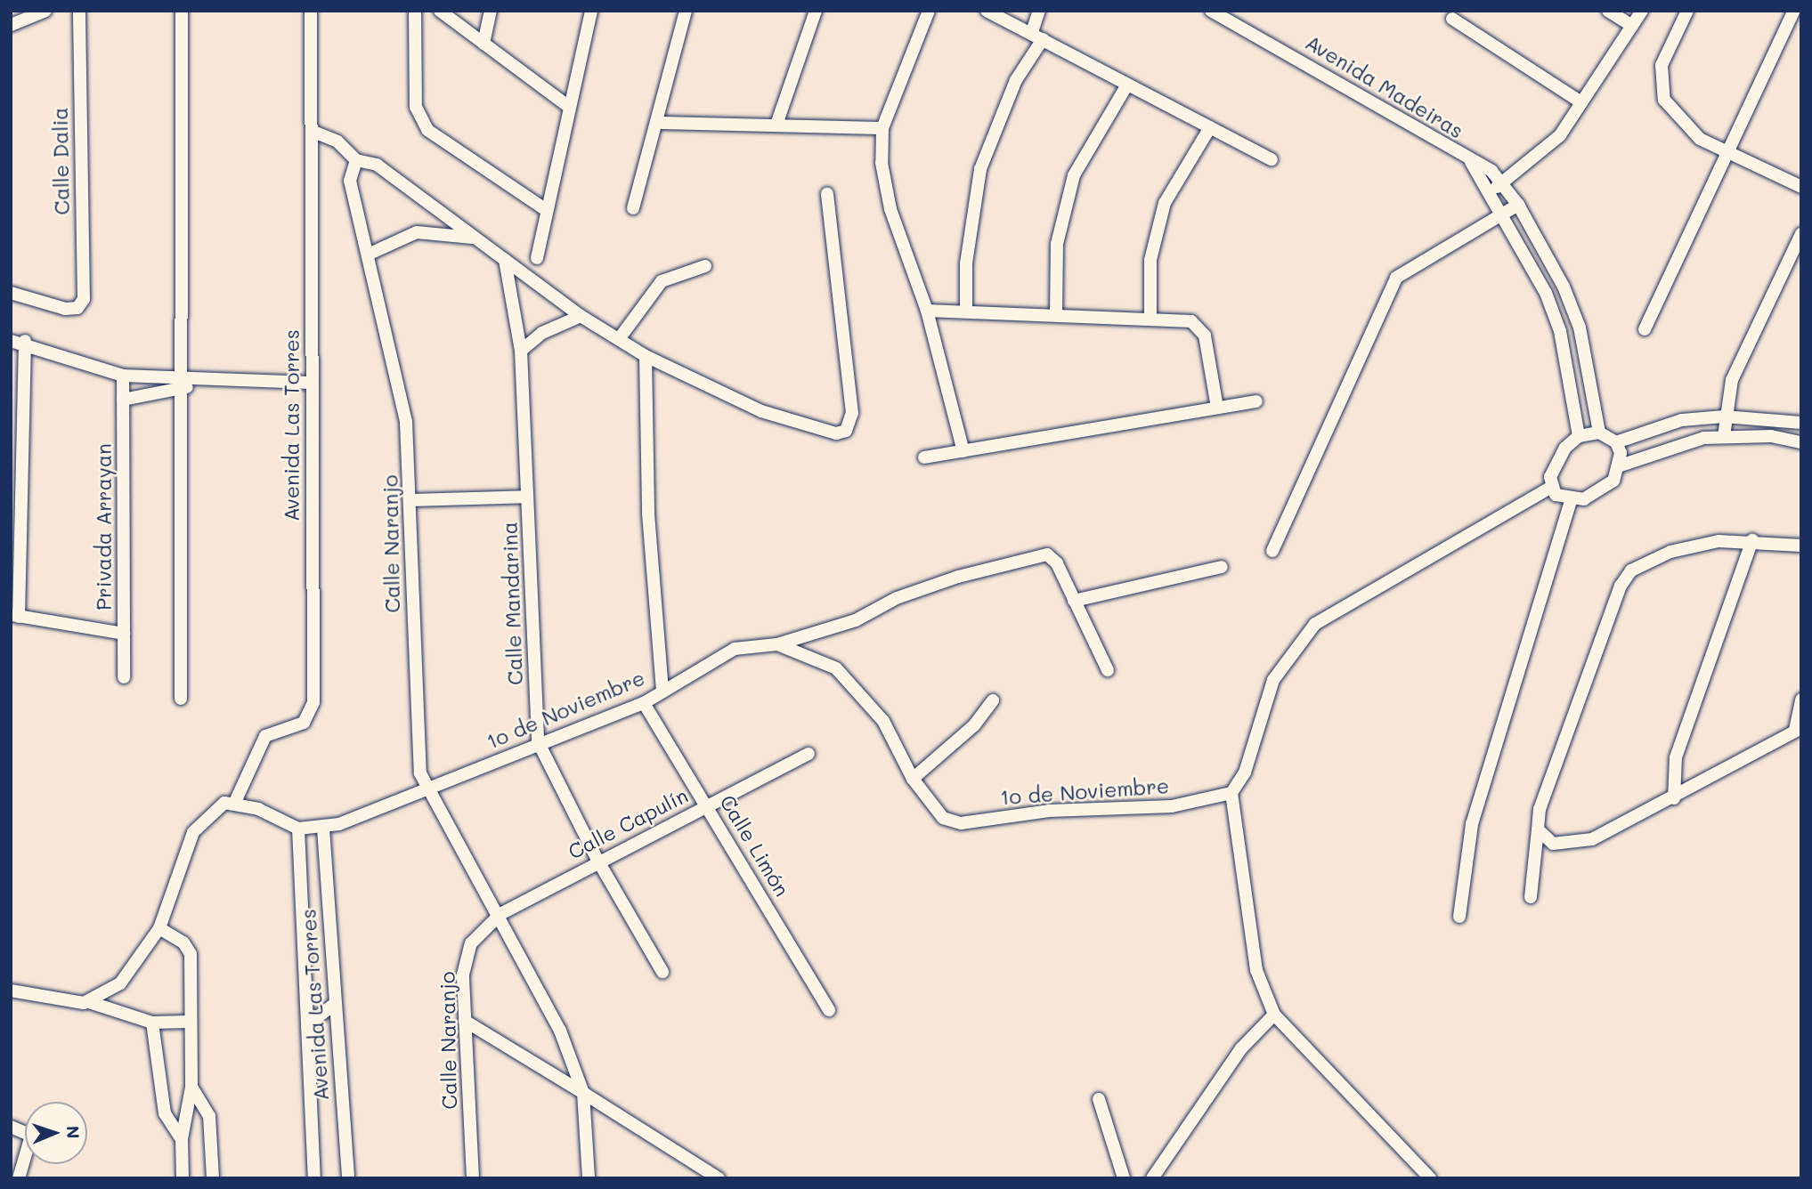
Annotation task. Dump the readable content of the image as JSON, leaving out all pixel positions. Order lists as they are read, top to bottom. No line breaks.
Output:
{"streets":{"street":["Avenida Madeiras","Calle Dalia","Avenida Las Torres","Privada Arrayan","Calle Naranjo","Calle Mandarina","1o de Noviembre","Calle Capulín","Calle Limón"]},"crossings":[["Avenida Las Torres","1o de Noviembre"],["Calle Naranjo","1o de Noviembre"],["Calle Naranjo","Calle Capulín"],["Calle Mandarina","1o de Noviembre"],["Calle Mandarina","Calle Capulín"],["1o de Noviembre","Calle Limón"],["Calle Capulín","Calle Limón"]],"north":"right"}
